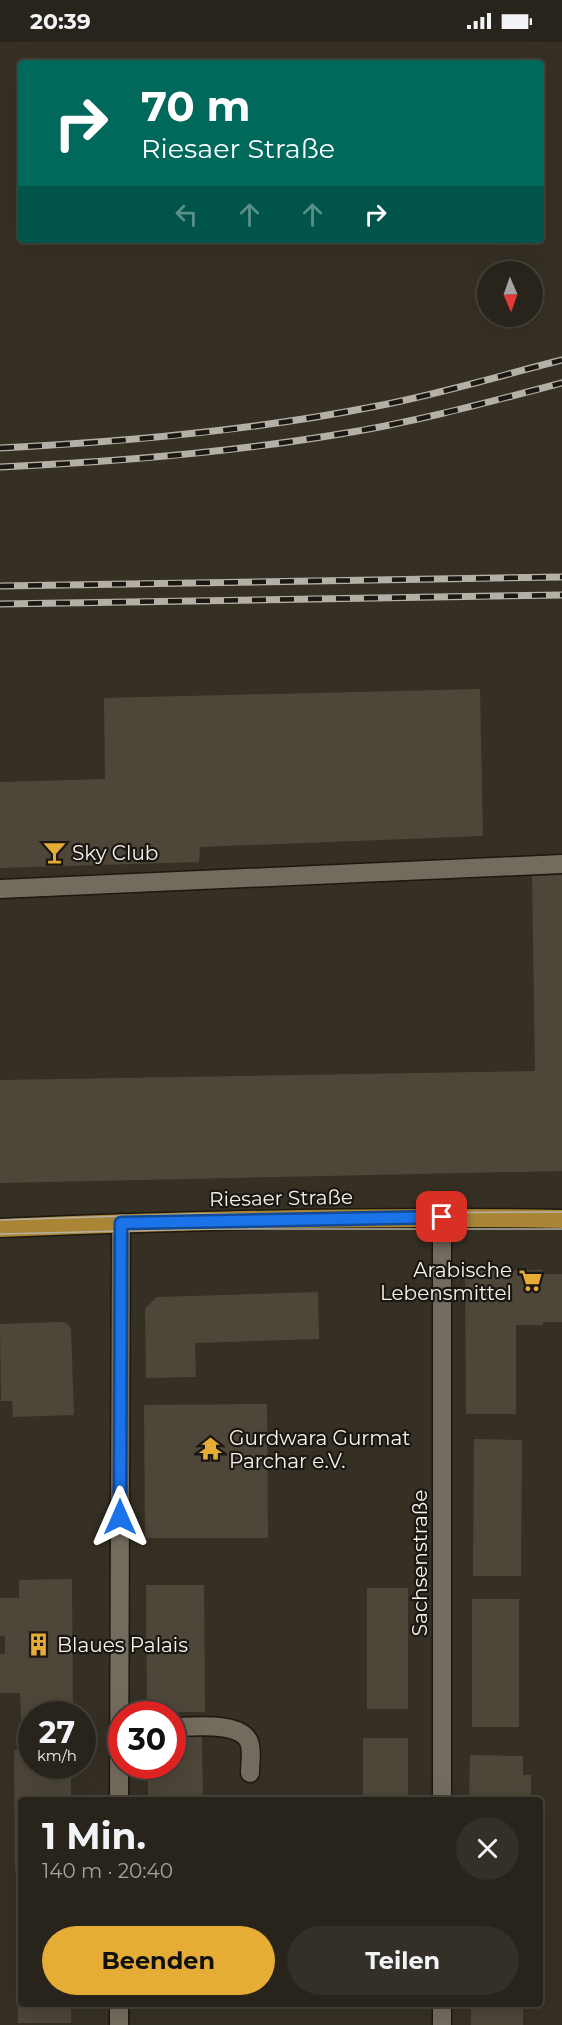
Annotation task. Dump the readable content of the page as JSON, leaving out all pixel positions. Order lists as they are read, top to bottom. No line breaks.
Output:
{"streets":{"main road":["Riesaer Straße"],"street":["Sachsenstraße"]},"crossings":[["Riesaer Straße","Sachsenstraße"]],"places":{"bar":["Sky Club"],"supermarket":["Arabische Lebensmittel"],"temple":["Gurdwara Gurmat Parchar e.V."],"building":["Blaues Palais"]},"north":"bottom","page":{"status":"20:39","turn":["70 m","Riesaer Straße"],"speed":"27 km/h","limit":"30","heading":["1 Min.","140 m · 20:40"],"buttons":["Beenden","Teilen"]}}
